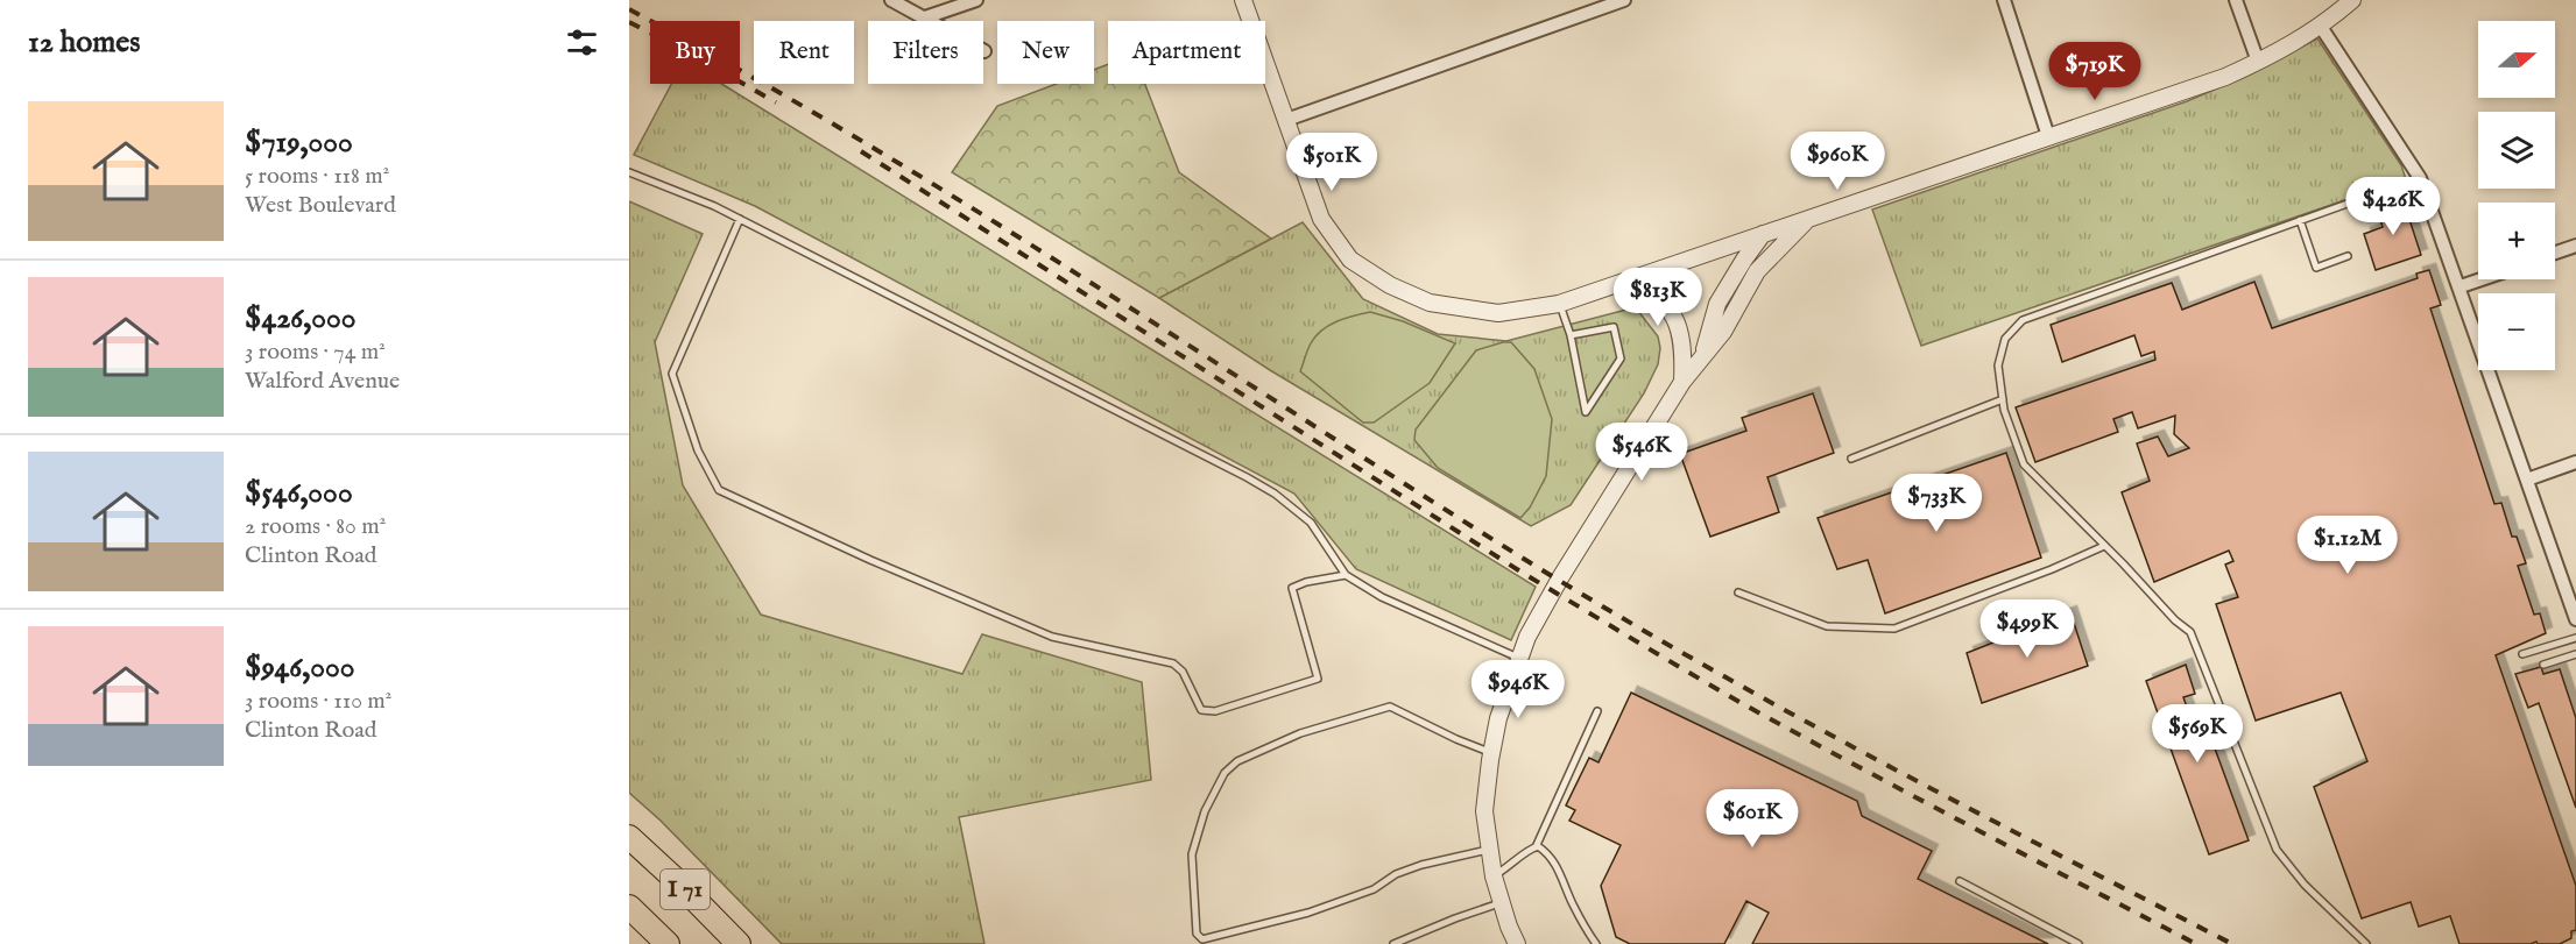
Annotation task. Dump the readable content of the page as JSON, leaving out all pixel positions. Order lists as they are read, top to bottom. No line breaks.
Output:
{"streets":{"highway":["I 71"]},"north":"right","page":{"heading":"12 homes","map_buttons":["+","−"],"chip":["Buy","Rent","Filters","New","Apartment"],"price":["$719K","$960K","$501K","$426K","$813K","$546K","$733K","$1.12M","$499K","$946K","$569K","$601K"],"list":[{"name":"$719,000","note":"5 rooms · 118 m² · West Boulevard"},{"name":"$426,000","note":"3 rooms · 74 m² · Walford Avenue"},{"name":"$546,000","note":"2 rooms · 80 m² · Clinton Road"},{"name":"$946,000","note":"3 rooms · 110 m² · Clinton Road"}]}}
